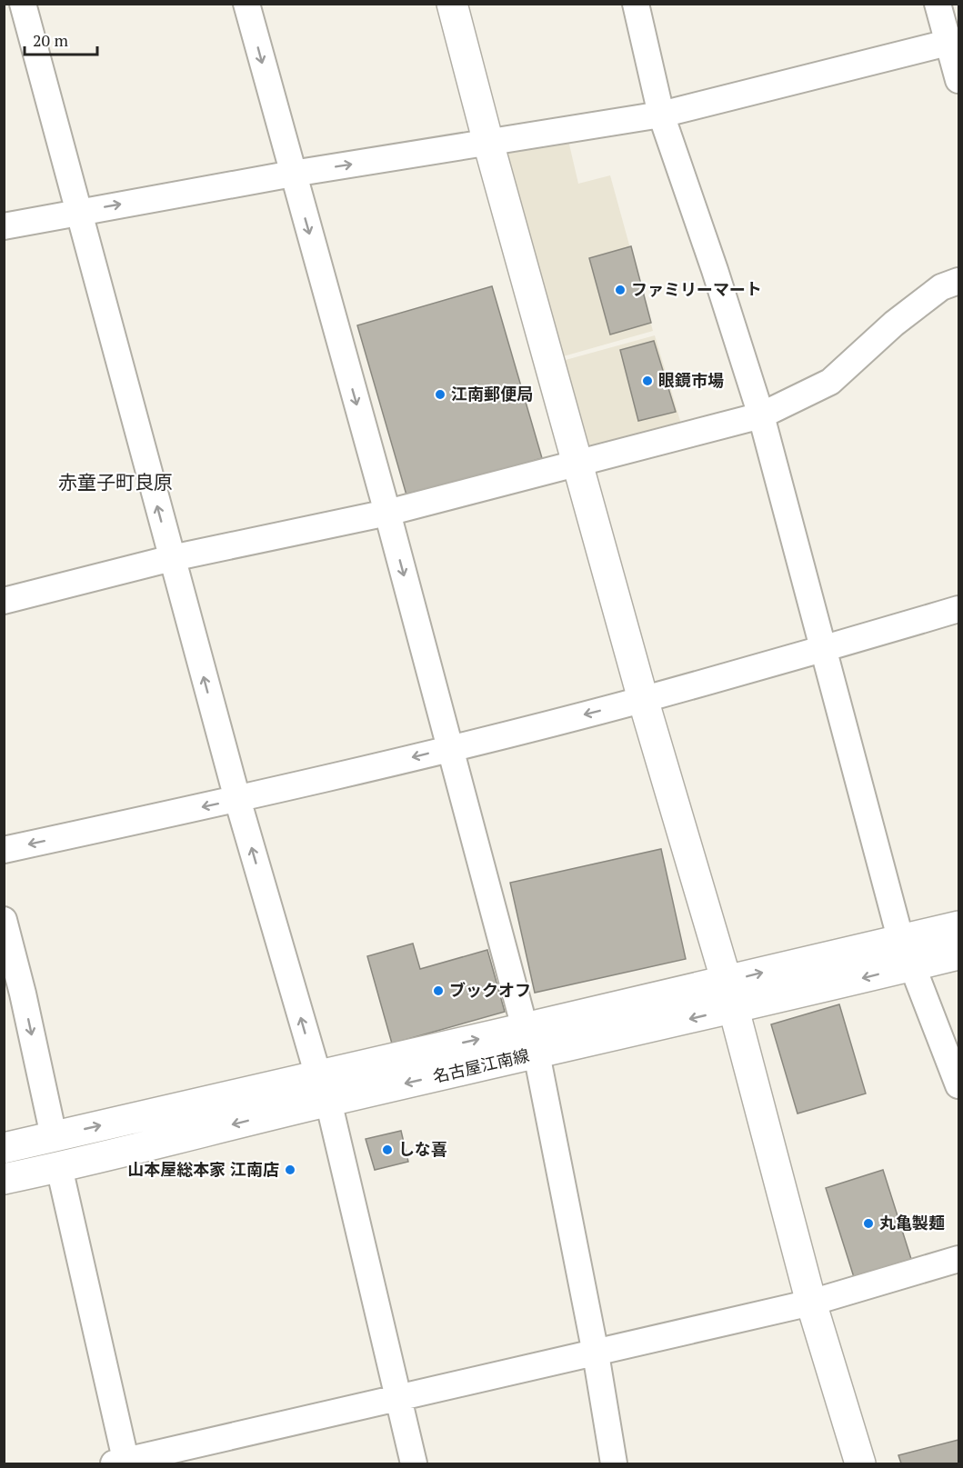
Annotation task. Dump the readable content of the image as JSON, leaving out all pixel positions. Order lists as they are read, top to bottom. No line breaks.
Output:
{"streets":{"main road":["名古屋江南線"]},"districts":["赤童子町良原"],"places":["ファミリーマート","眼鏡市場","江南郵便局","ブックオフ","しな喜","山本屋総本家 江南店","丸亀製麺"],"scale_bar":"20 m"}
